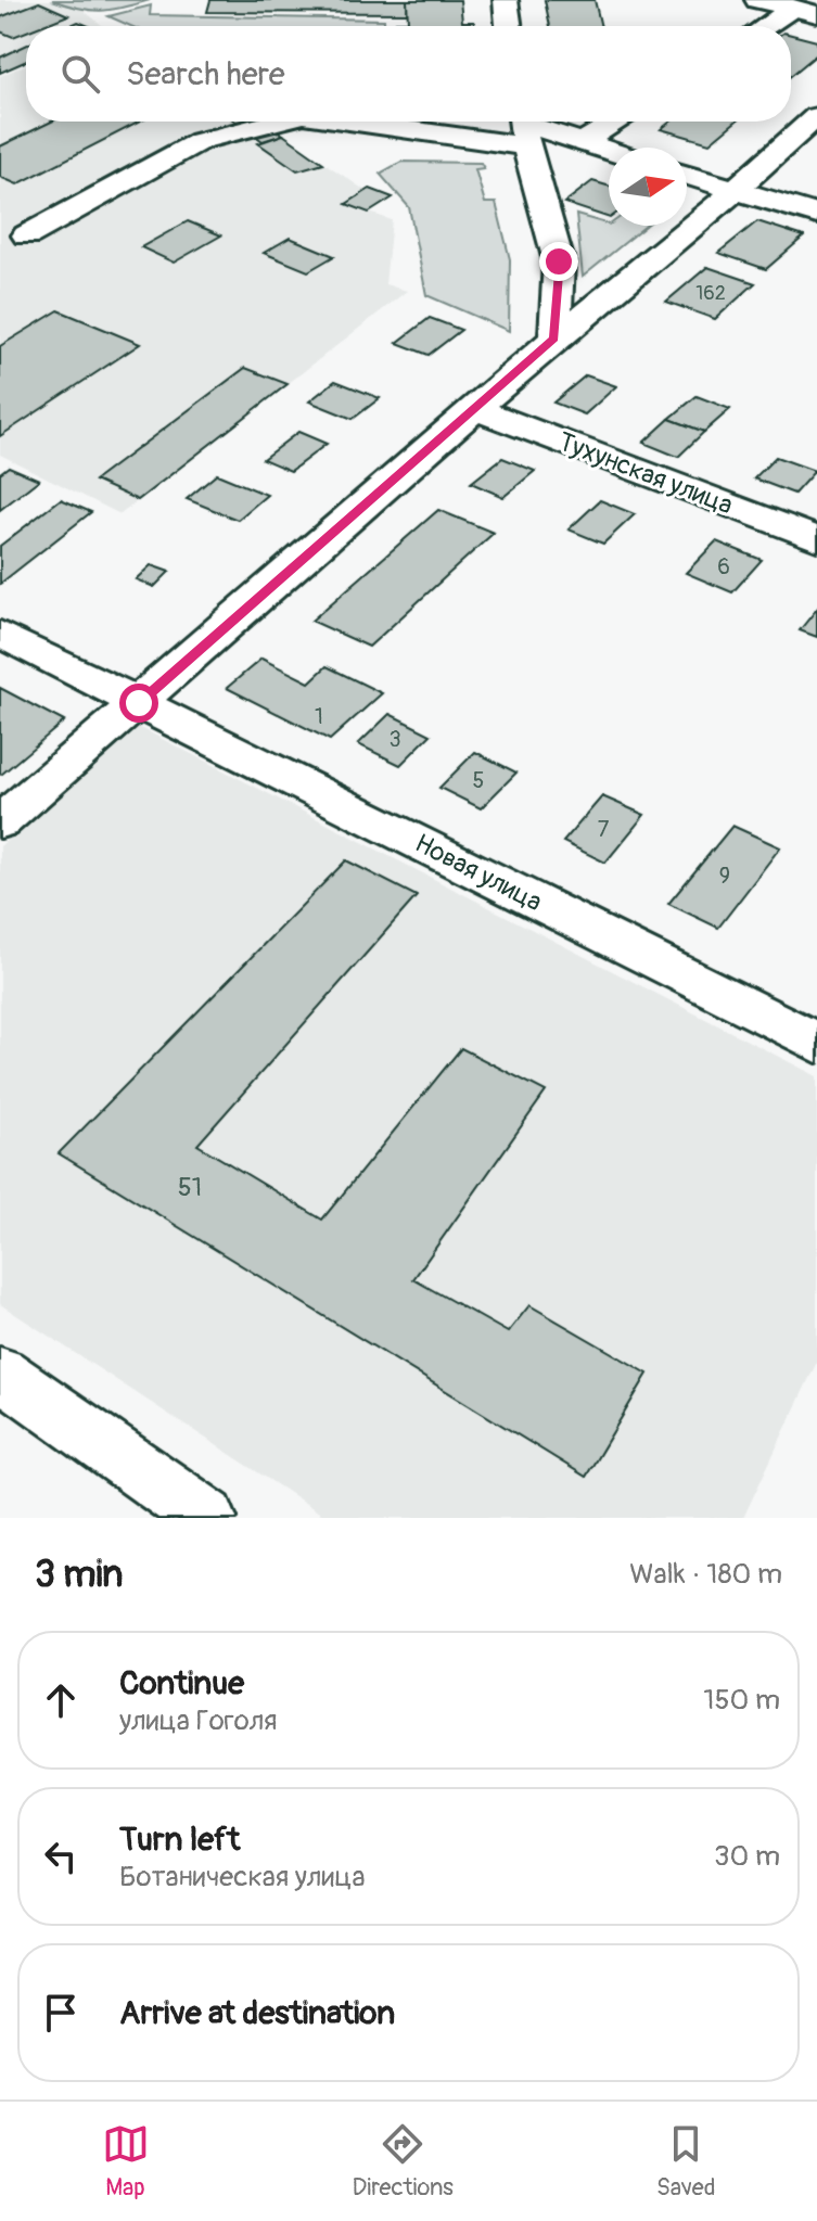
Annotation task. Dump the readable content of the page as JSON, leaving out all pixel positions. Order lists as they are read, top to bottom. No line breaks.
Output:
{"streets":{"street":["Тухунская улица","Новая улица"]},"house_numbers":["162","6","1","3","5","7","9","51"],"north":"right","page":{"search":"Search here","heading":["3 min","Walk · 180 m"],"list":[["Continue","улица Гоголя","150 m"],["Turn left","Ботаническая улица","30 m"],"Arrive at destination"],"nav":["Map","Directions","Saved"]}}
